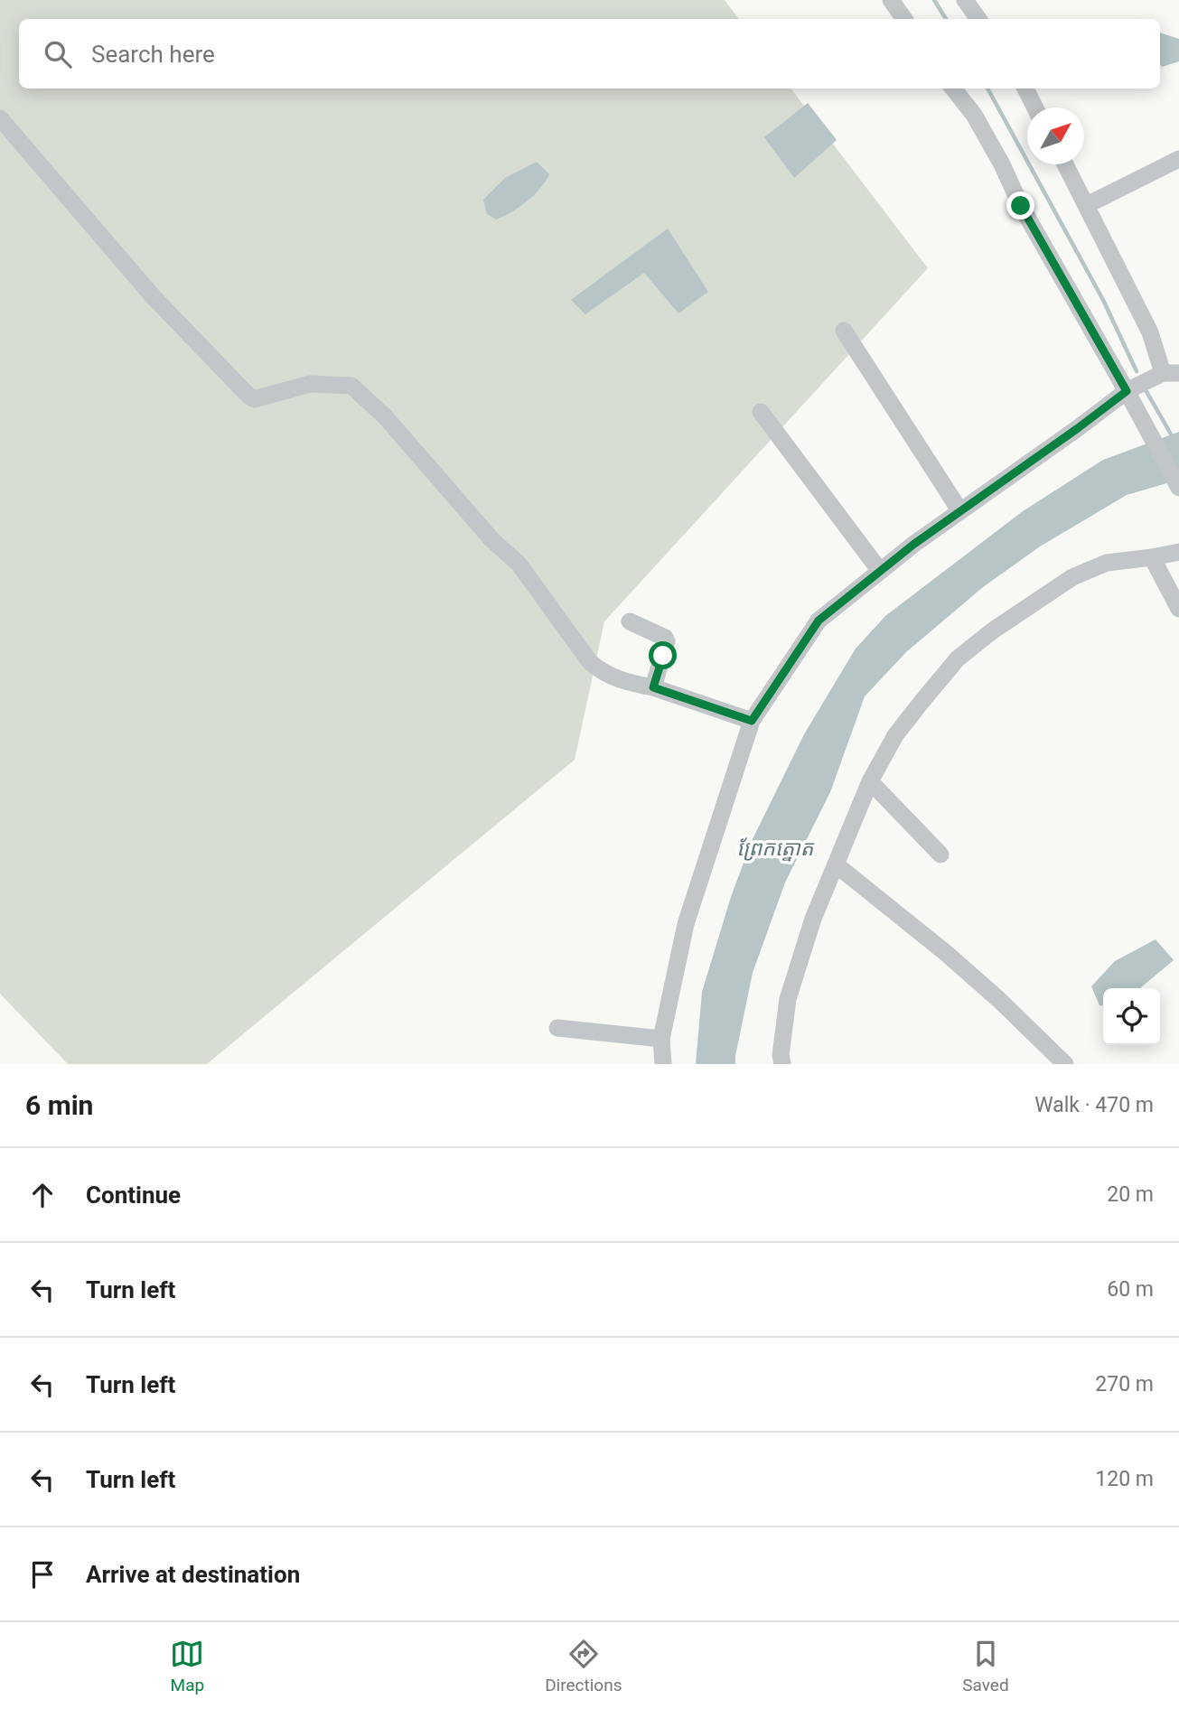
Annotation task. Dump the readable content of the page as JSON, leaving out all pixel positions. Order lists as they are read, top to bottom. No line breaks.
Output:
{"water":["ព្រែកត្នោត"],"north":"top right","page":{"search":"Search here","heading":["6 min","Walk · 470 m"],"list":[["Continue","20 m"],["Turn left","60 m"],["Turn left","270 m"],["Turn left","120 m"],"Arrive at destination"],"nav":["Map","Directions","Saved"]}}
